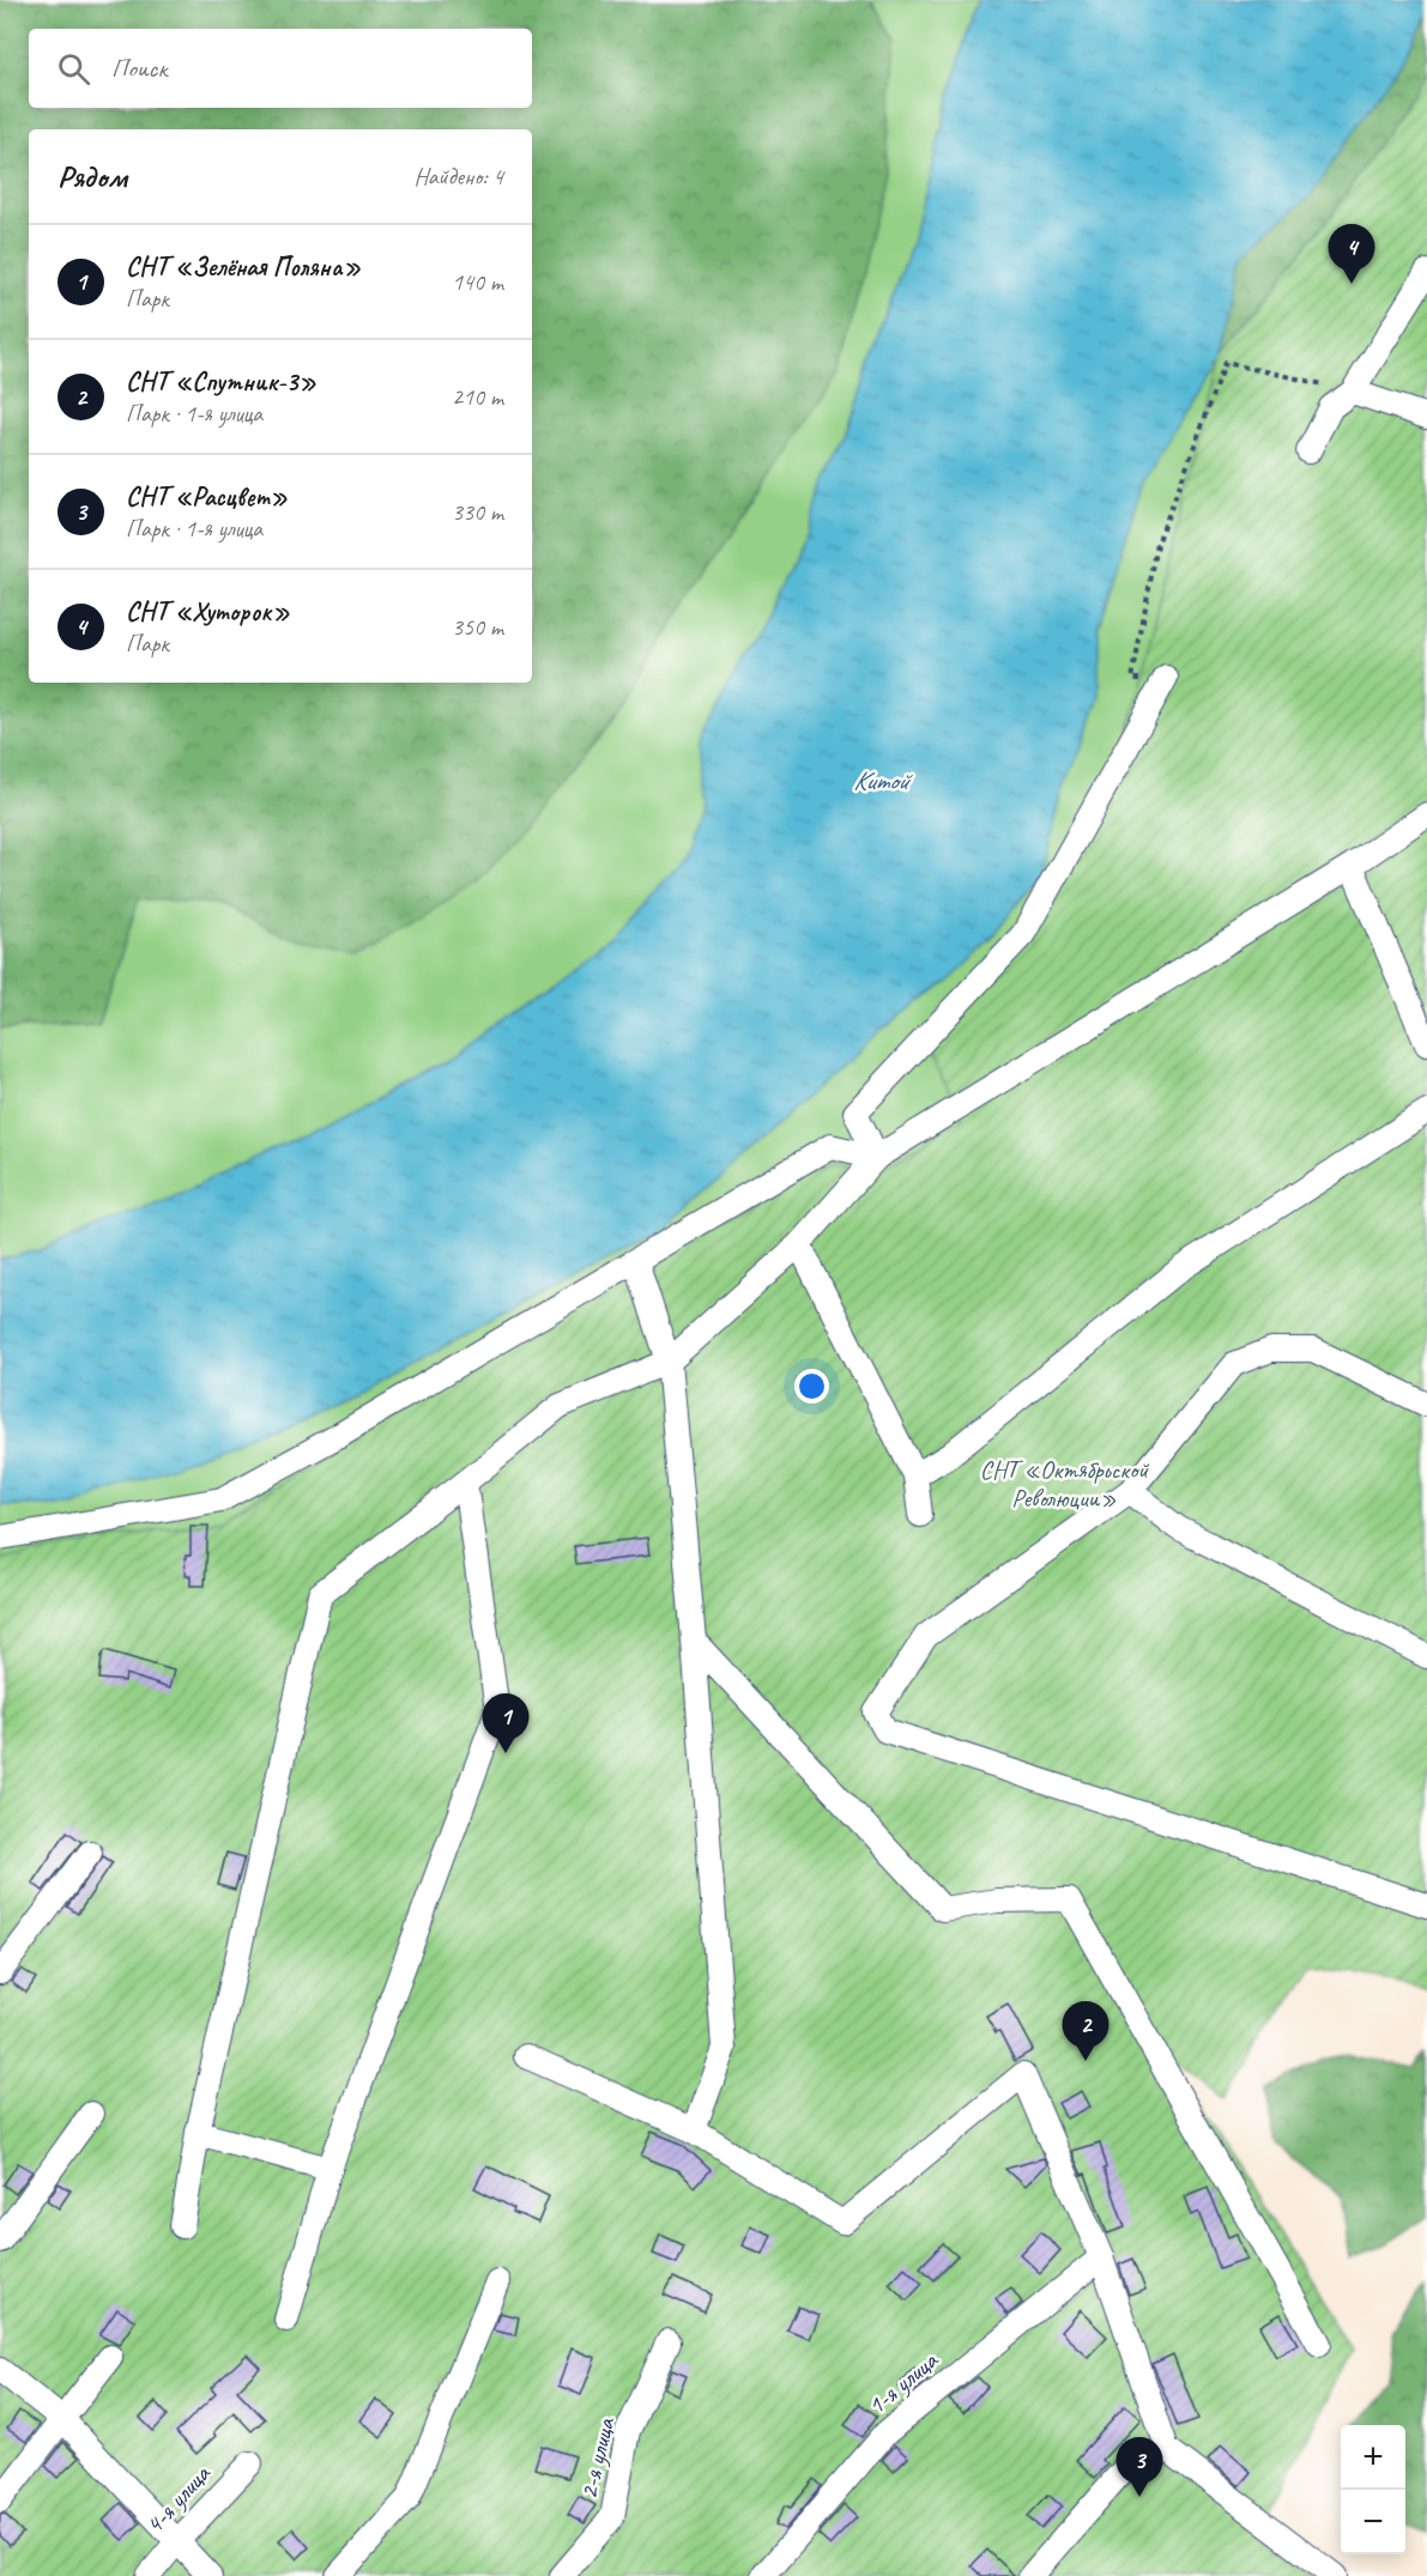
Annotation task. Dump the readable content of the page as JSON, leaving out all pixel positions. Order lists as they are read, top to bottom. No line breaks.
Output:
{"streets":{"street":["1-я улица","2-я улица","4-я улица"]},"water":["Китой"],"parks":["СНТ «Октябрьской Революции»"],"page":{"search":"Поиск","heading":["Рядом","Найдено: 4"],"list":[{"mark":"1","name":"СНТ «Зелёная Поляна»","note":"Парк","value":"140 m"},{"mark":"2","name":"СНТ «Спутник-3»","note":"Парк · 1-я улица","value":"210 m"},{"mark":"3","name":"СНТ «Расцвет»","note":"Парк · 1-я улица","value":"330 m"},{"mark":"4","name":"СНТ «Хуторок»","note":"Парк","value":"350 m"}],"pins":["4","1","2","3"],"map_buttons":["+","−"]}}
